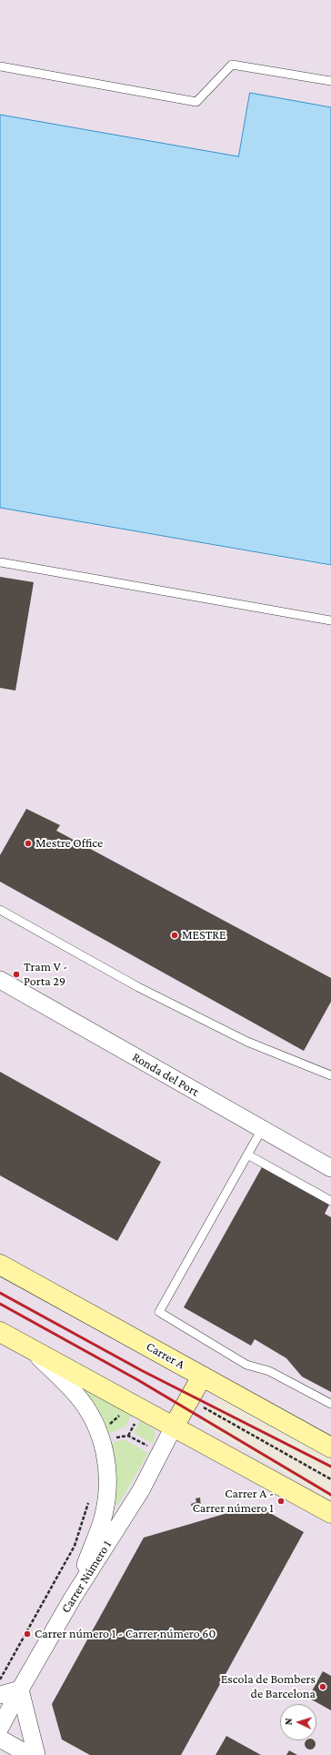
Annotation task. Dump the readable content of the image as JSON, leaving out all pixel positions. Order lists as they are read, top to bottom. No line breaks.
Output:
{"streets":{"main road":["Carrer A"],"street":["Ronda del Port","Carrer Número 1"]},"places":["Mestre Office","MESTRE","Tram V - Porta 29","Carrer A - Carrer número 1","Carrer número 1 - Carrer número 60","Escola de Bombers de Barcelona"],"north":"left"}
